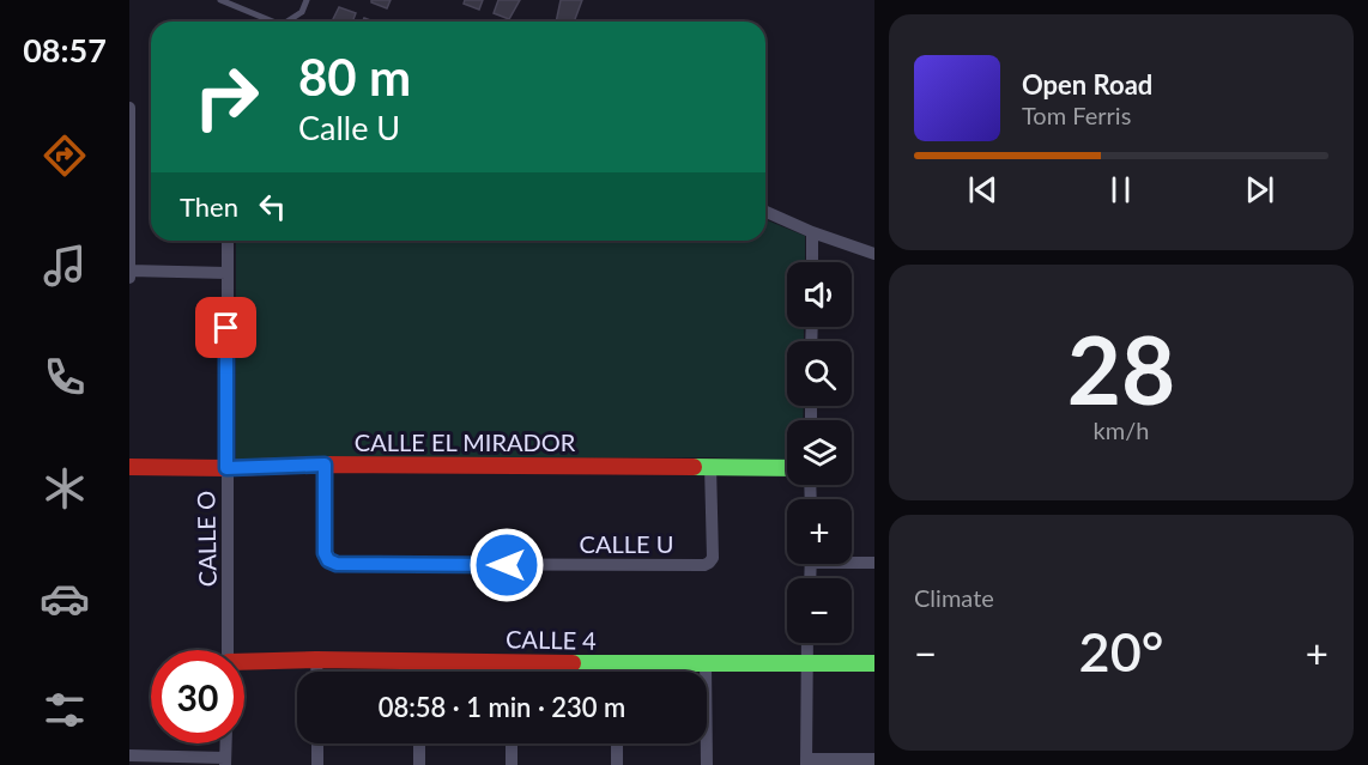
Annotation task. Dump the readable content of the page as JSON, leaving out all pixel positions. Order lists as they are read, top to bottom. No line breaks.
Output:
{"streets":{"street":["CALLE EL MIRADOR","CALLE O","CALLE U","CALLE 4"]},"crossings":[["CALLE EL MIRADOR","CALLE O"],["CALLE EL MIRADOR","CALLE U"]],"page":{"tabs":"08:57","turn":["80 m","Calle U"],"song":["Open Road","Tom Ferris"],"then":"Then","map_buttons":["+","−"],"tile":[["28","km/h"],"Climate"],"heat":["−","20°","+"],"limit":"30","trip":"08:58 · 1 min · 230 m"}}
